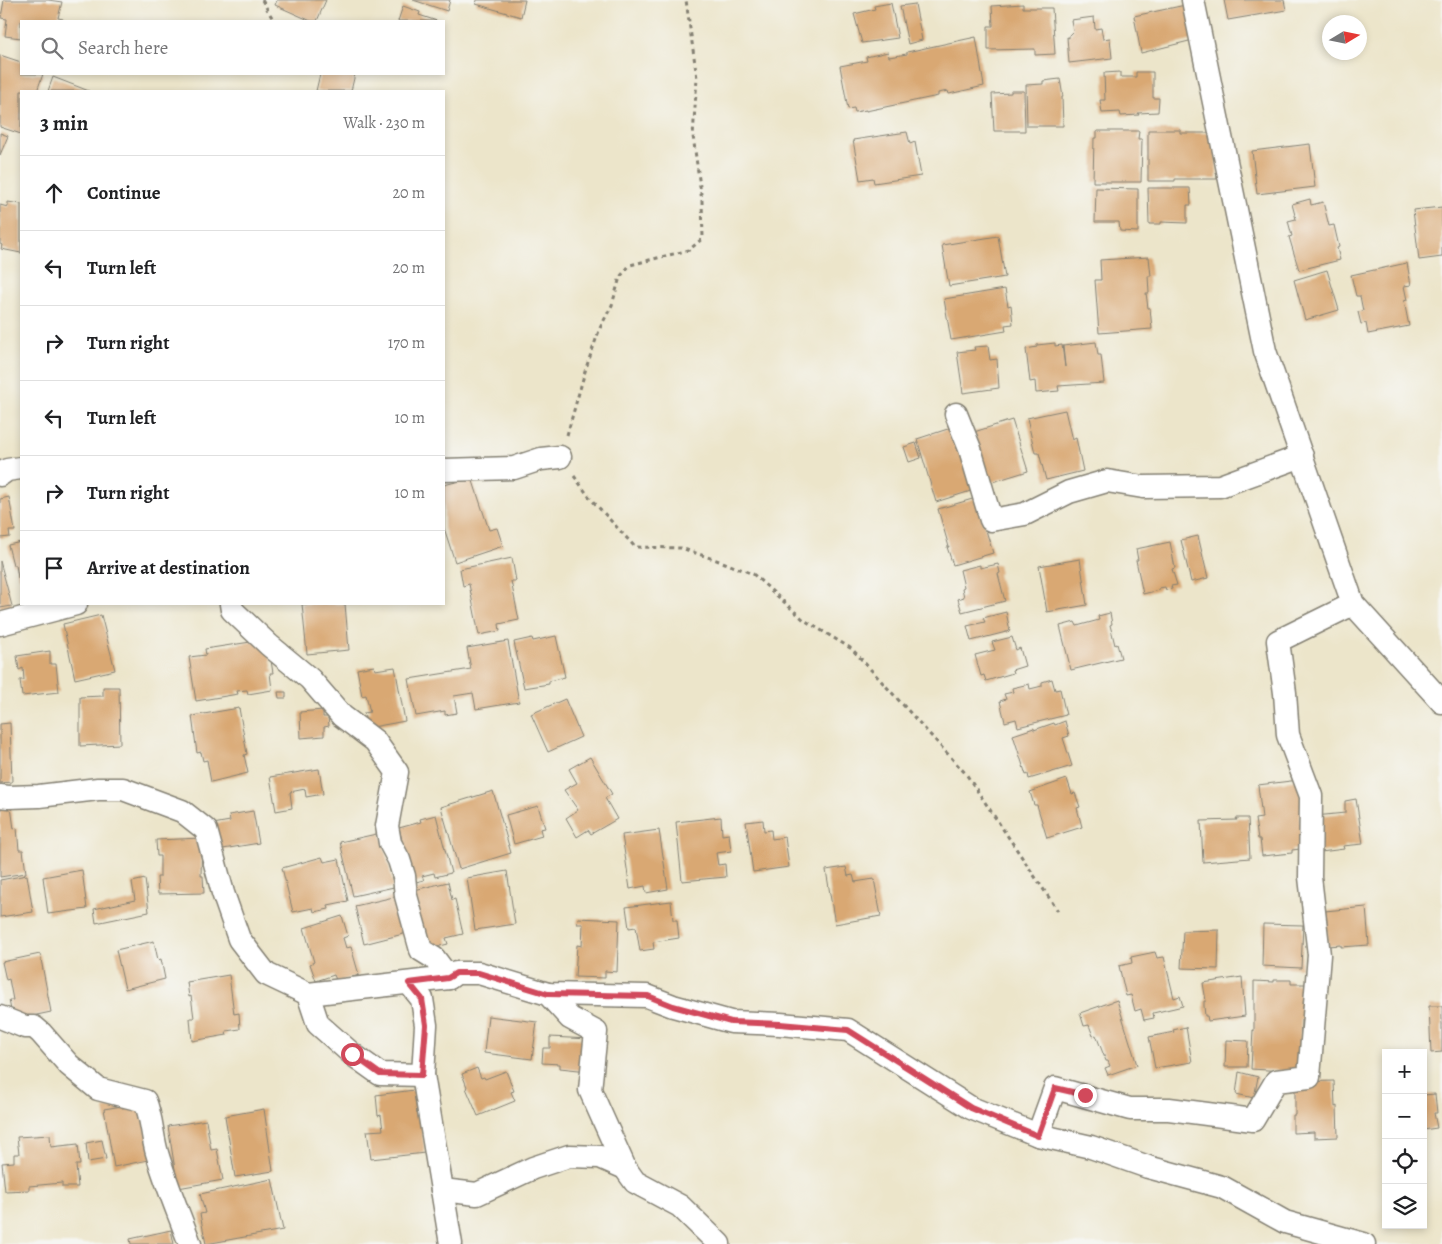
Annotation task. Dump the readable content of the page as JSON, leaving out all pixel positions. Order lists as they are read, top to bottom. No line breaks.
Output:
{"north":"right","page":{"search":"Search here","heading":["3 min","Walk · 230 m"],"list":[["Continue","20 m"],["Turn left","20 m"],["Turn right","170 m"],["Turn left","10 m"],["Turn right","10 m"],"Arrive at destination"],"map_buttons":["+","−"]}}
